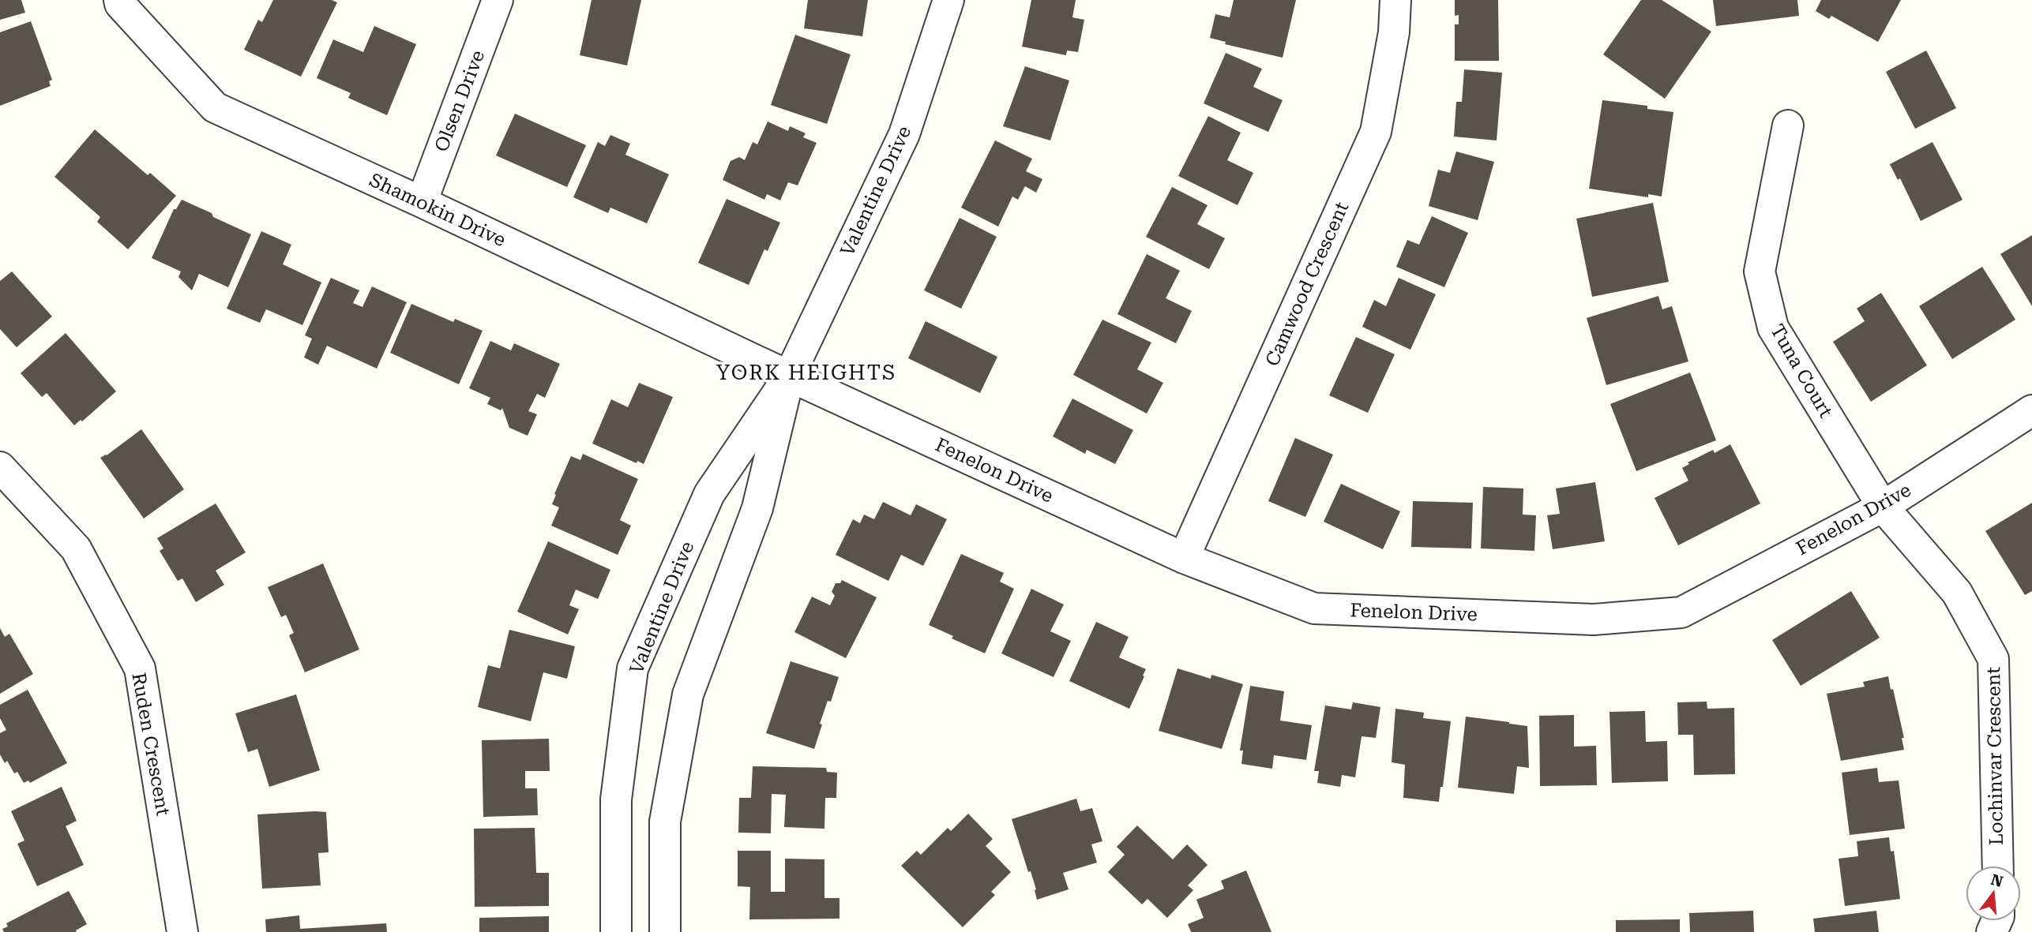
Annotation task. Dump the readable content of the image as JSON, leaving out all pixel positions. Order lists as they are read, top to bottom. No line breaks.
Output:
{"streets":{"street":["Olsen Drive","Valentine Drive","Shamokin Drive","Camwood Crescent","Tuna Court","Fenelon Drive","Ruden Crescent","Lochinvar Crescent"]},"crossings":[["Olsen Drive","Shamokin Drive"],["Valentine Drive","Shamokin Drive"],["Valentine Drive","Fenelon Drive"],["Shamokin Drive","Fenelon Drive"],["Camwood Crescent","Fenelon Drive"],["Tuna Court","Fenelon Drive"],["Tuna Court","Lochinvar Crescent"],["Fenelon Drive","Lochinvar Crescent"]],"districts":["YORK HEIGHTS"],"north":"top"}
